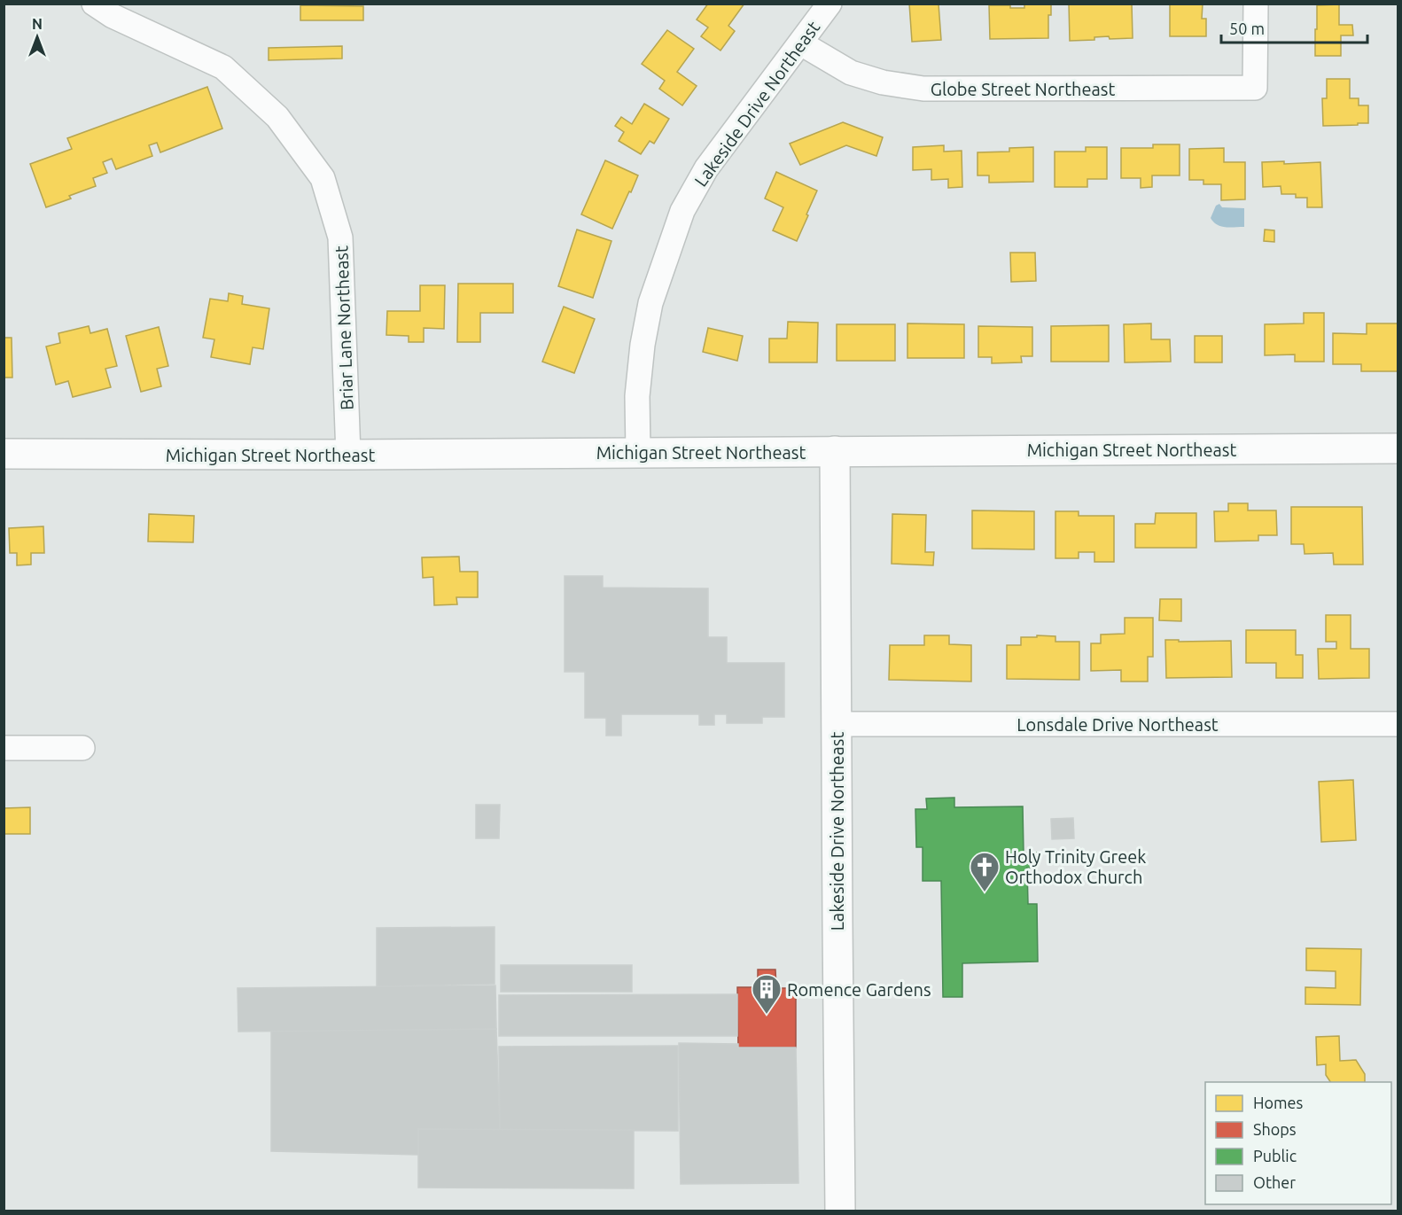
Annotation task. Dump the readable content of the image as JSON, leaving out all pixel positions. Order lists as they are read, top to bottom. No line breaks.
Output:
{"streets":{"main road":["Lakeside Drive Northeast","Michigan Street Northeast"],"street":["Globe Street Northeast","Briar Lane Northeast","Lonsdale Drive Northeast"]},"crossings":[["Globe Street Northeast","Lakeside Drive Northeast"],["Lakeside Drive Northeast","Michigan Street Northeast"],["Lakeside Drive Northeast","Lonsdale Drive Northeast"],["Briar Lane Northeast","Michigan Street Northeast"]],"places":{"church":["Holy Trinity Greek Orthodox Church"],"building":["Romence Gardens"]},"legend":["Homes","Shops","Public","Other"],"scale_bar":"50 m","north":"top"}
